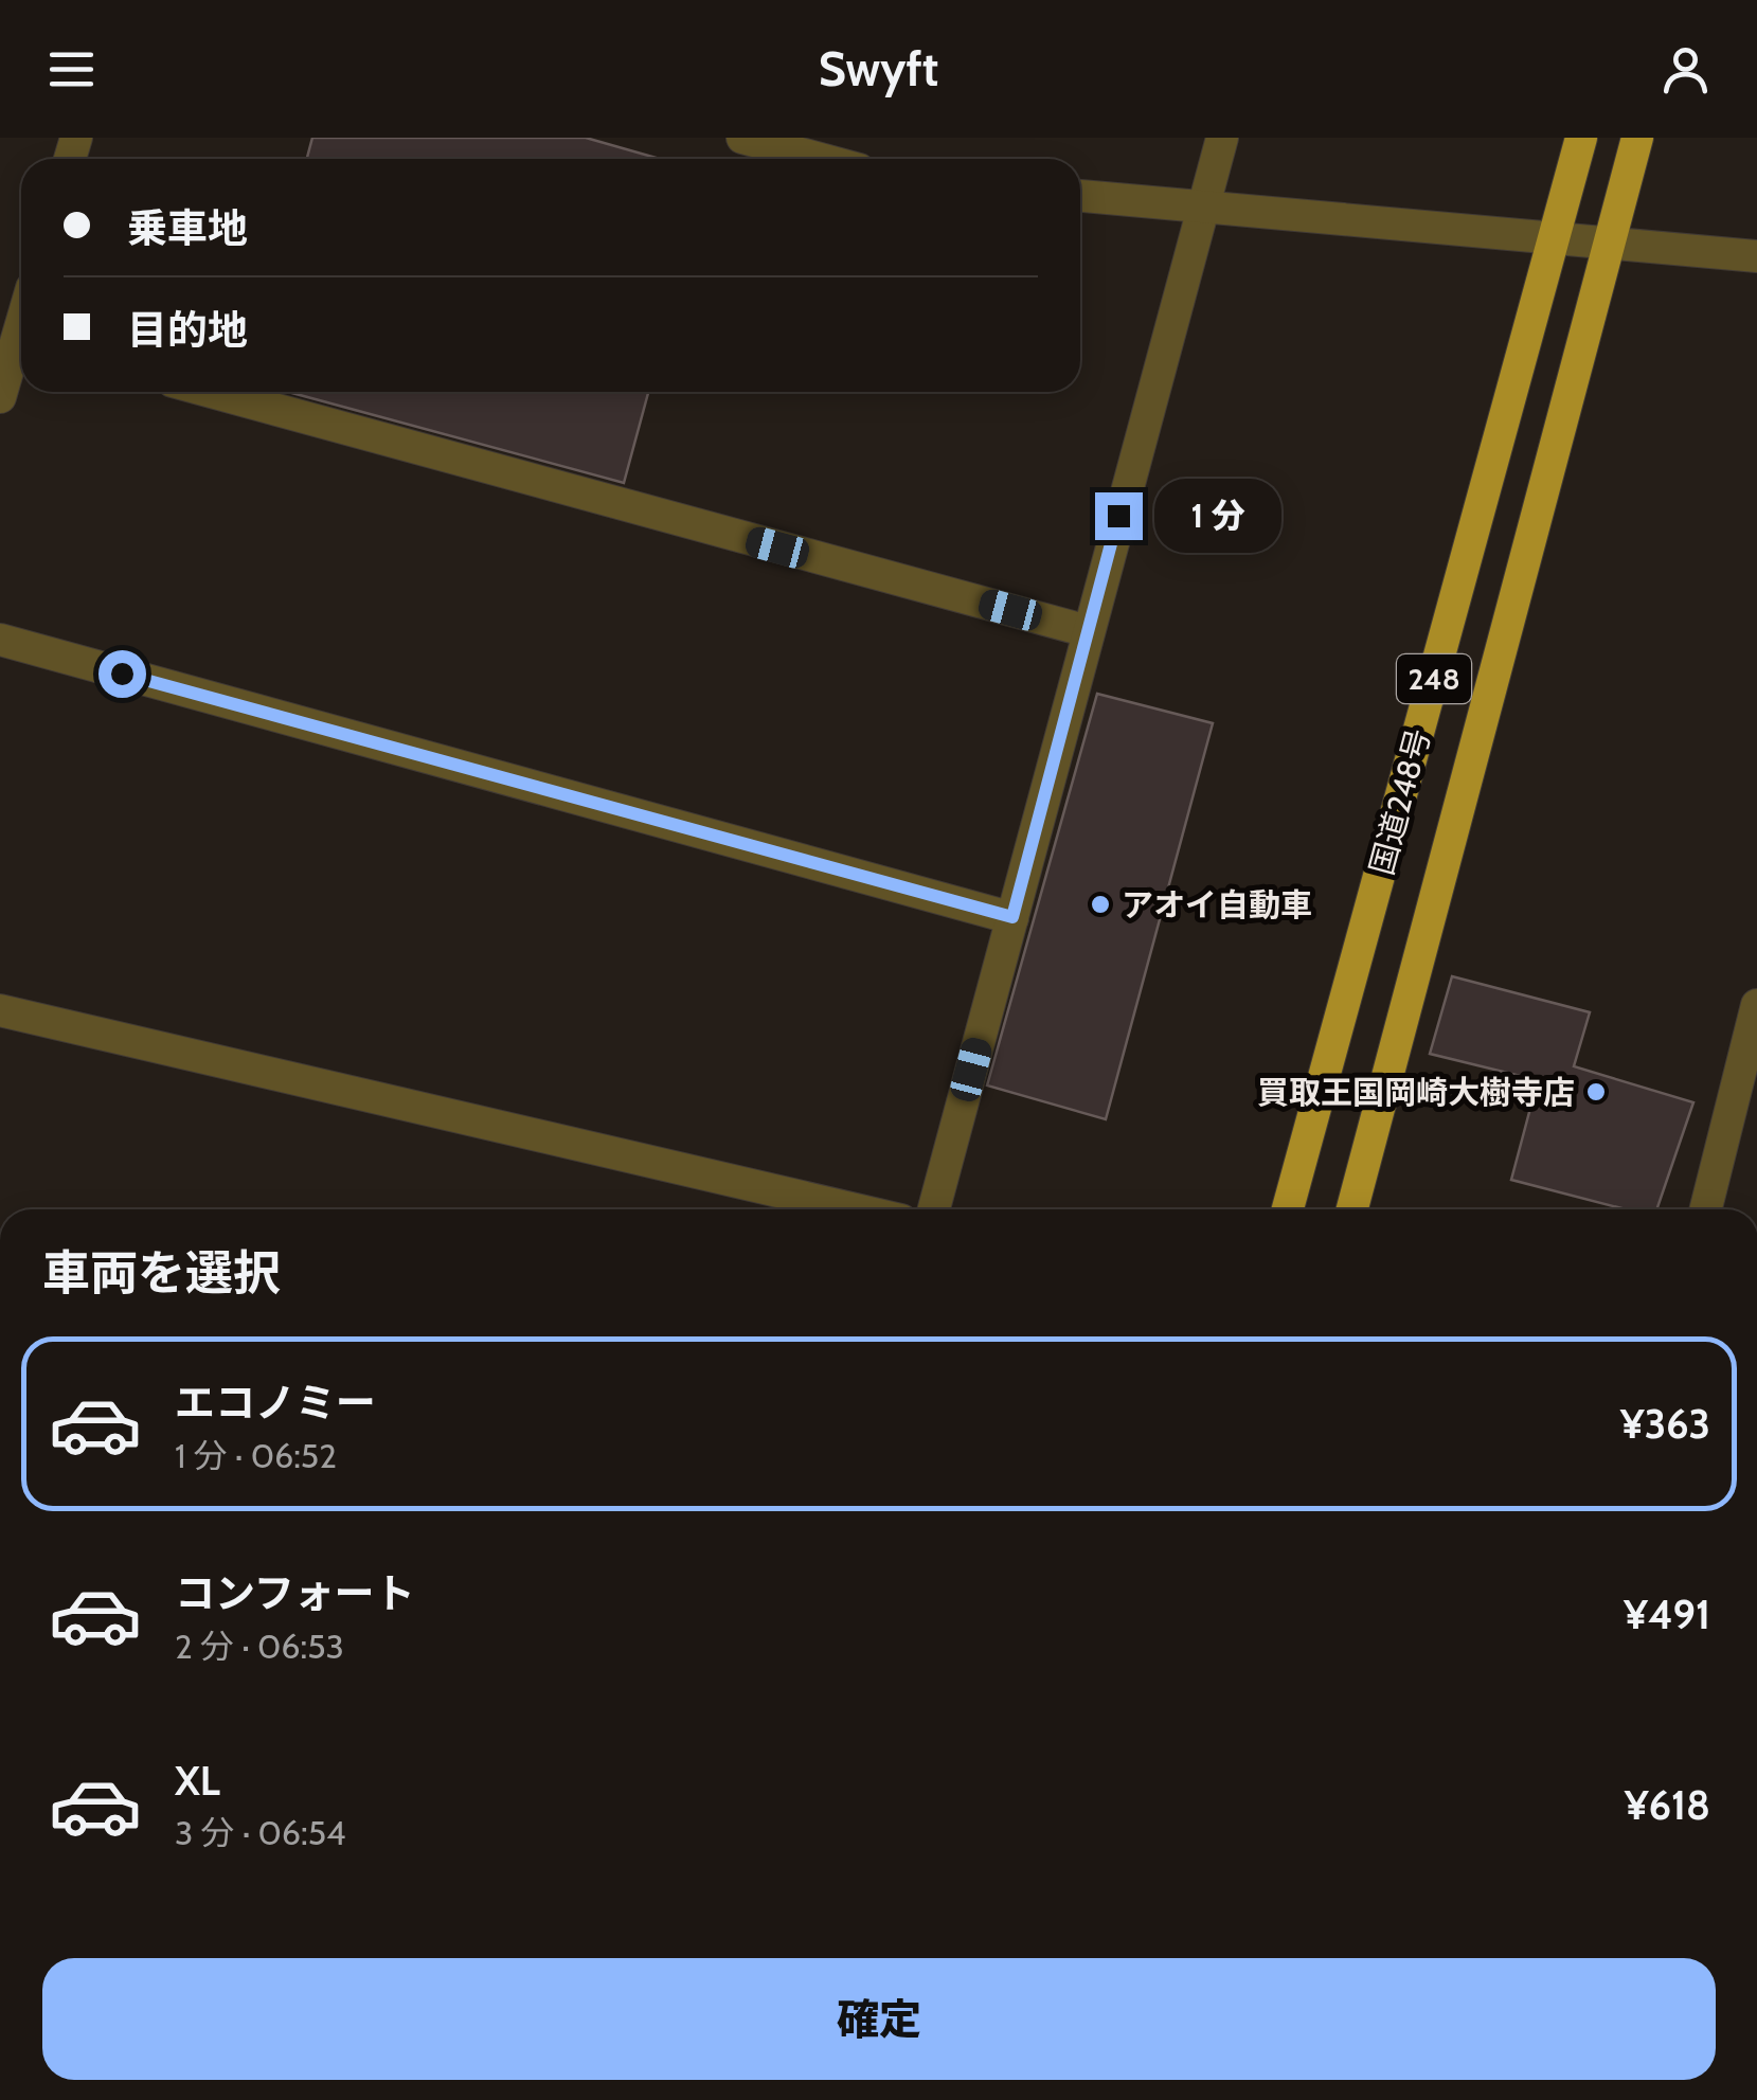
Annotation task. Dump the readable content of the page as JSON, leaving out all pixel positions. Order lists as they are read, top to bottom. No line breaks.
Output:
{"streets":{"highway":["248","国道248号"]},"places":["アオイ自動車","買取王国岡崎大樹寺店"],"page":{"header":"Swyft","banner":["乗車地","目的地"],"bubble":"1 分","heading":"車両を選択","list":[{"name":"エコノミー","note":"1 分 · 06:52","value":"¥363"},{"name":"コンフォート","note":"2 分 · 06:53","value":"¥491"},{"name":"XL","note":"3 分 · 06:54","value":"¥618"}],"buttons":"確定"}}
